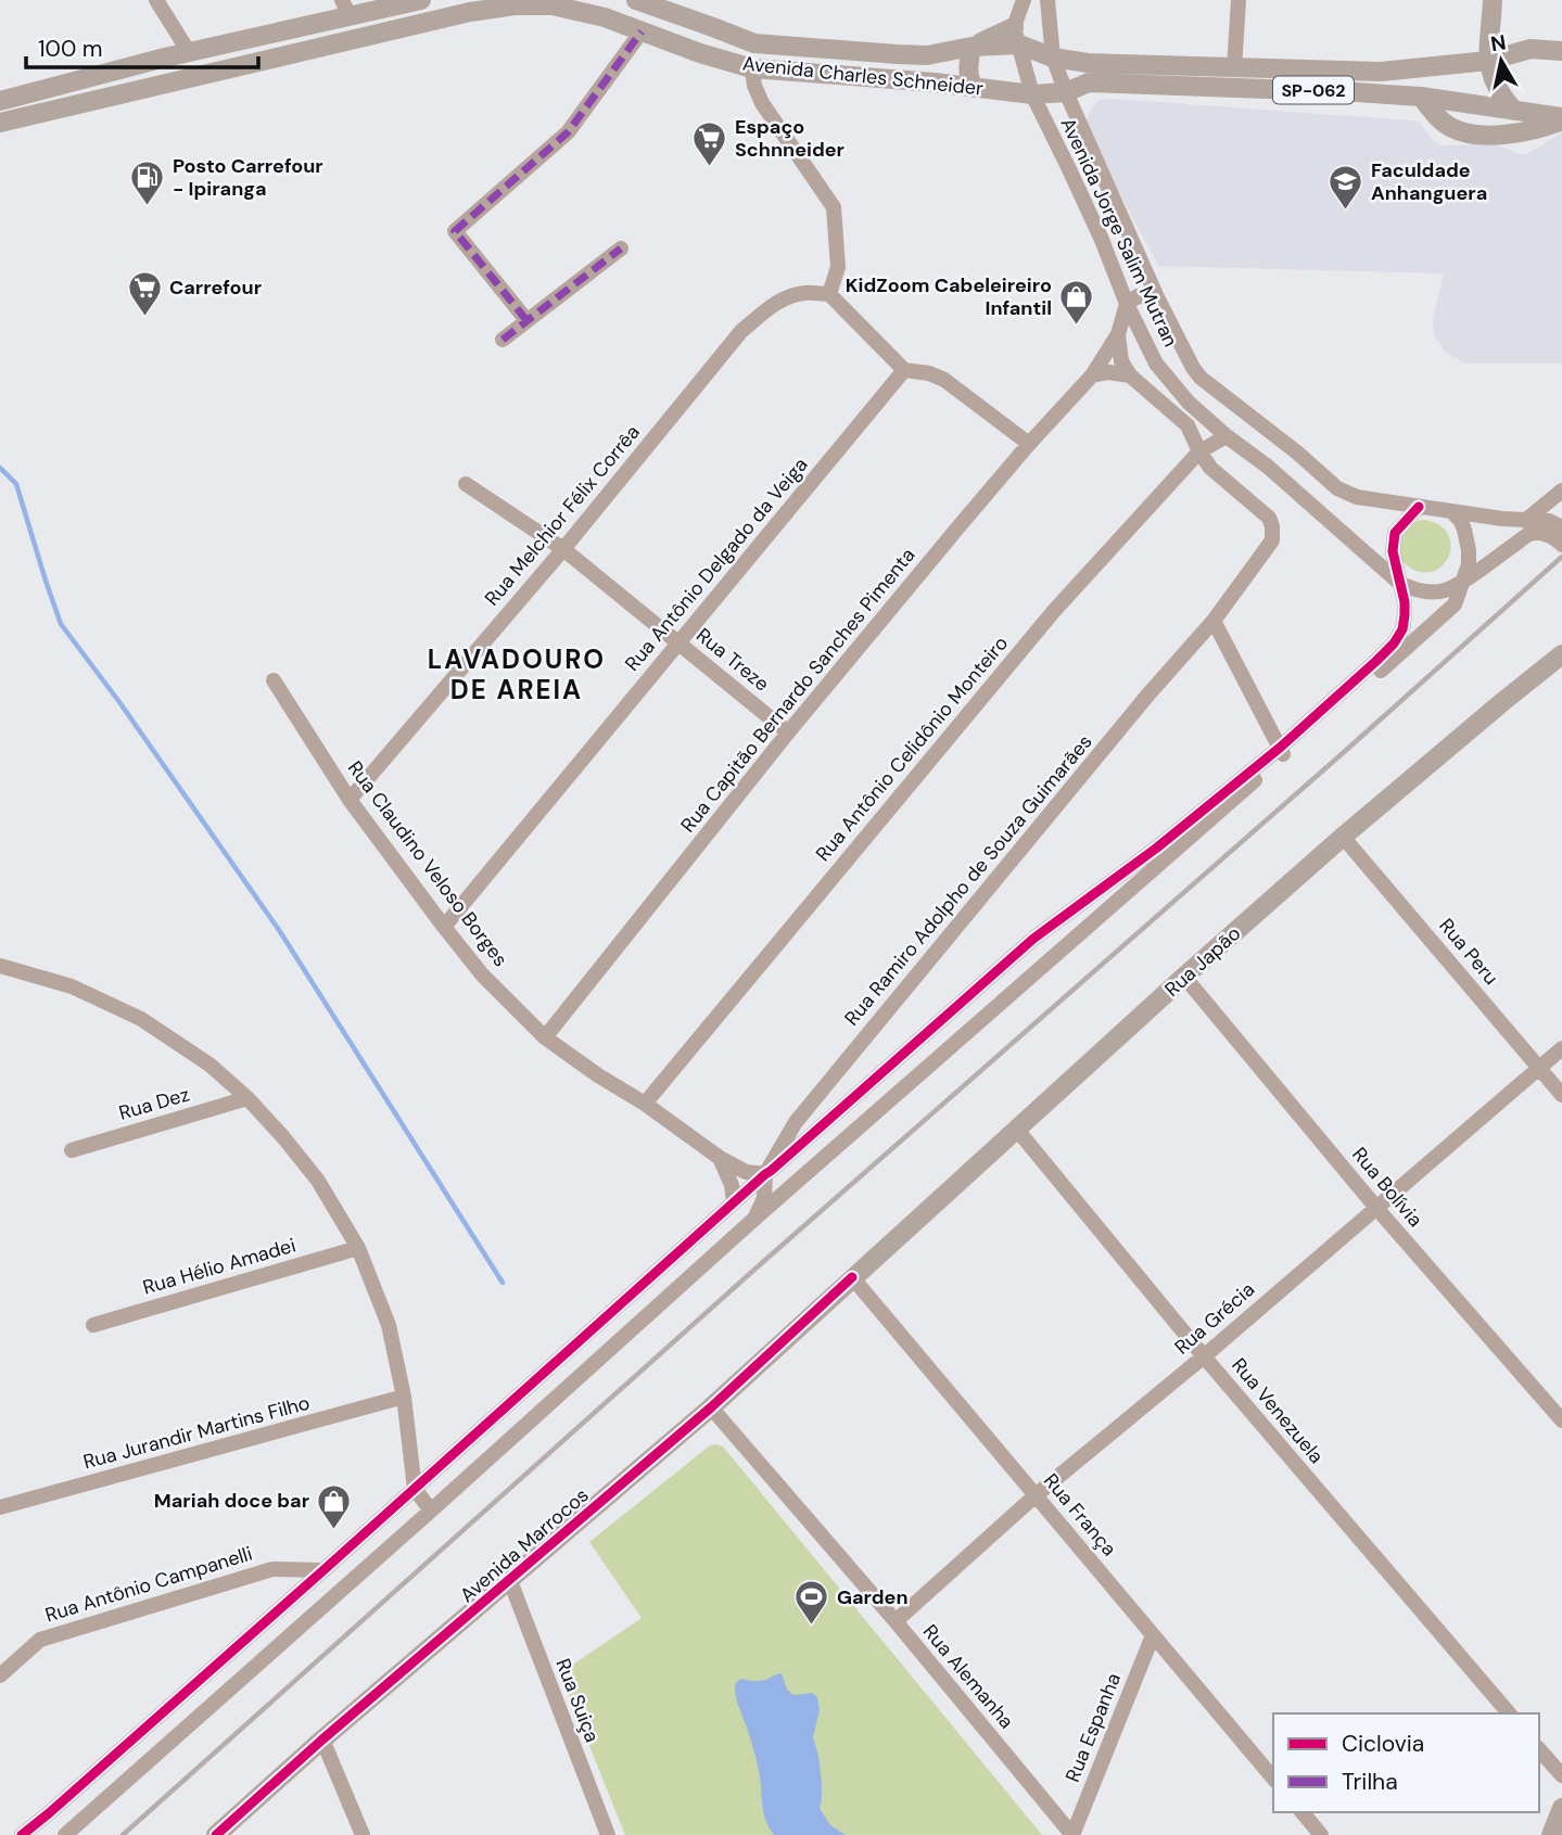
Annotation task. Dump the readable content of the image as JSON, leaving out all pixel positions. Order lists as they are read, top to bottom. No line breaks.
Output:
{"streets":{"main road":["Avenida Charles Schneider","SP-062","Rua Japão","Avenida Marrocos"],"street":["Avenida Jorge Salim Mutran","Rua Melchior Félix Corrêa","Rua Antônio Delgado da Veiga","Rua Treze","Rua Capitão Bernardo Sanches Pimenta","Rua Antônio Celidônio Monteiro","Rua Claudino Veloso Borges","Rua Ramiro Adolpho de Souza Guimarães","Rua Peru","Rua Dez","Rua Bolívia","Rua Hélio Amadei","Rua Grécia","Rua Venezuela","Rua Jurandir Martins Filho","Rua França","Rua Antônio Campanelli","Rua Alemanha","Rua Suiça","Rua Espanha"]},"crossings":[["Avenida Charles Schneider","SP-062"],["Avenida Charles Schneider","Avenida Jorge Salim Mutran"],["Avenida Jorge Salim Mutran","Rua Capitão Bernardo Sanches Pimenta"],["Avenida Jorge Salim Mutran","Rua Antônio Celidônio Monteiro"],["Rua Melchior Félix Corrêa","Rua Treze"],["Rua Melchior Félix Corrêa","Rua Claudino Veloso Borges"],["Rua Antônio Delgado da Veiga","Rua Treze"],["Rua Antônio Delgado da Veiga","Rua Claudino Veloso Borges"],["Rua Treze","Rua Capitão Bernardo Sanches Pimenta"],["Rua Capitão Bernardo Sanches Pimenta","Rua Claudino Veloso Borges"],["Rua Antônio Celidônio Monteiro","Rua Claudino Veloso Borges"],["Rua Antônio Celidônio Monteiro","Rua Ramiro Adolpho de Souza Guimarães"],["Rua Claudino Veloso Borges","Rua Ramiro Adolpho de Souza Guimarães"],["Rua Peru","Rua Japão"],["Rua Peru","Rua Grécia"],["Rua Japão","Rua Bolívia"],["Rua Japão","Rua Venezuela"],["Rua Japão","Rua França"],["Rua Japão","Avenida Marrocos"],["Rua Bolívia","Rua Grécia"],["Rua Grécia","Rua Venezuela"],["Rua Grécia","Rua França"],["Rua Grécia","Rua Alemanha"],["Rua França","Avenida Marrocos"],["Rua França","Rua Espanha"],["Avenida Marrocos","Rua Alemanha"],["Avenida Marrocos","Rua Suiça"],["Rua Alemanha","Rua Espanha"]],"districts":["LAVADOURO DE AREIA"],"places":{"supermarket":["Espaço Schnneider","Carrefour"],"fuel station":["Posto Carrefour - Ipiranga"],"school or university":["Faculdade Anhanguera"],"shop":["KidZoom Cabeleireiro Infantil","Mariah doce bar"],"sports":["Garden"]},"legend":["Ciclovia","Trilha"],"scale_bar":"100 m","north":"top"}
